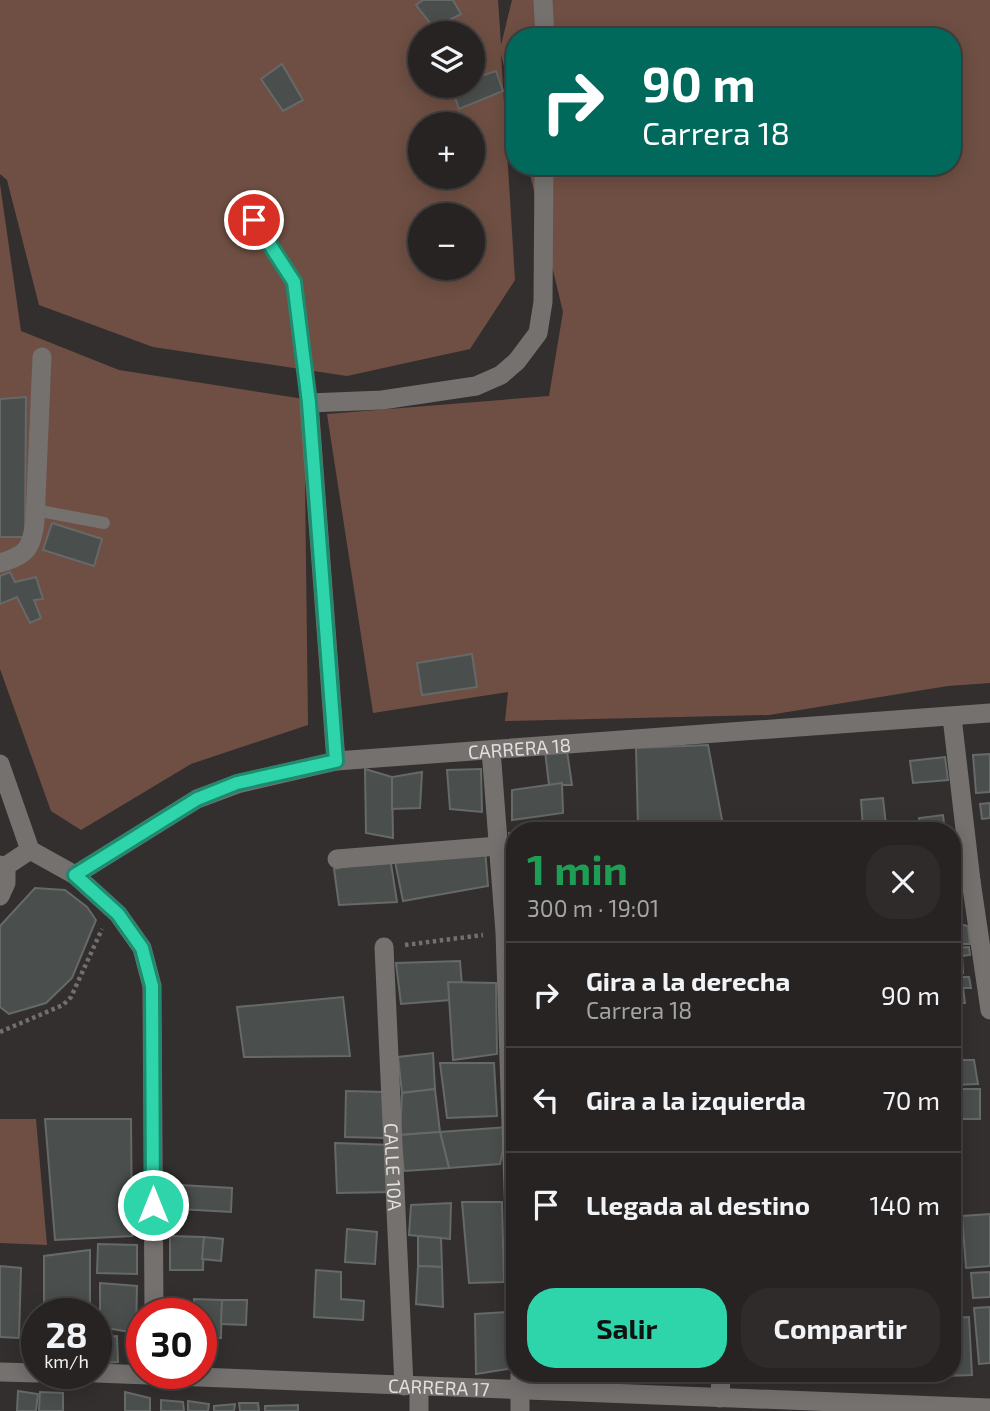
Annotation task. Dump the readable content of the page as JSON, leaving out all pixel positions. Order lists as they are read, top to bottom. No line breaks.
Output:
{"streets":{"street":["CARRERA 18","CALLE 10A","CARRERA 17"]},"crossings":[["CALLE 10A","CARRERA 17"]],"page":{"map_buttons":["+","−"],"turn":["90 m","Carrera 18"],"heading":["1 min","300 m · 19:01"],"list":[{"name":"Gira a la derecha","note":"Carrera 18","value":"90 m"},{"name":"Gira a la izquierda","value":"70 m"},{"name":"Llegada al destino","value":"140 m"}],"buttons":["Salir","Compartir"],"speed":"28 km/h","limit":"30"}}
